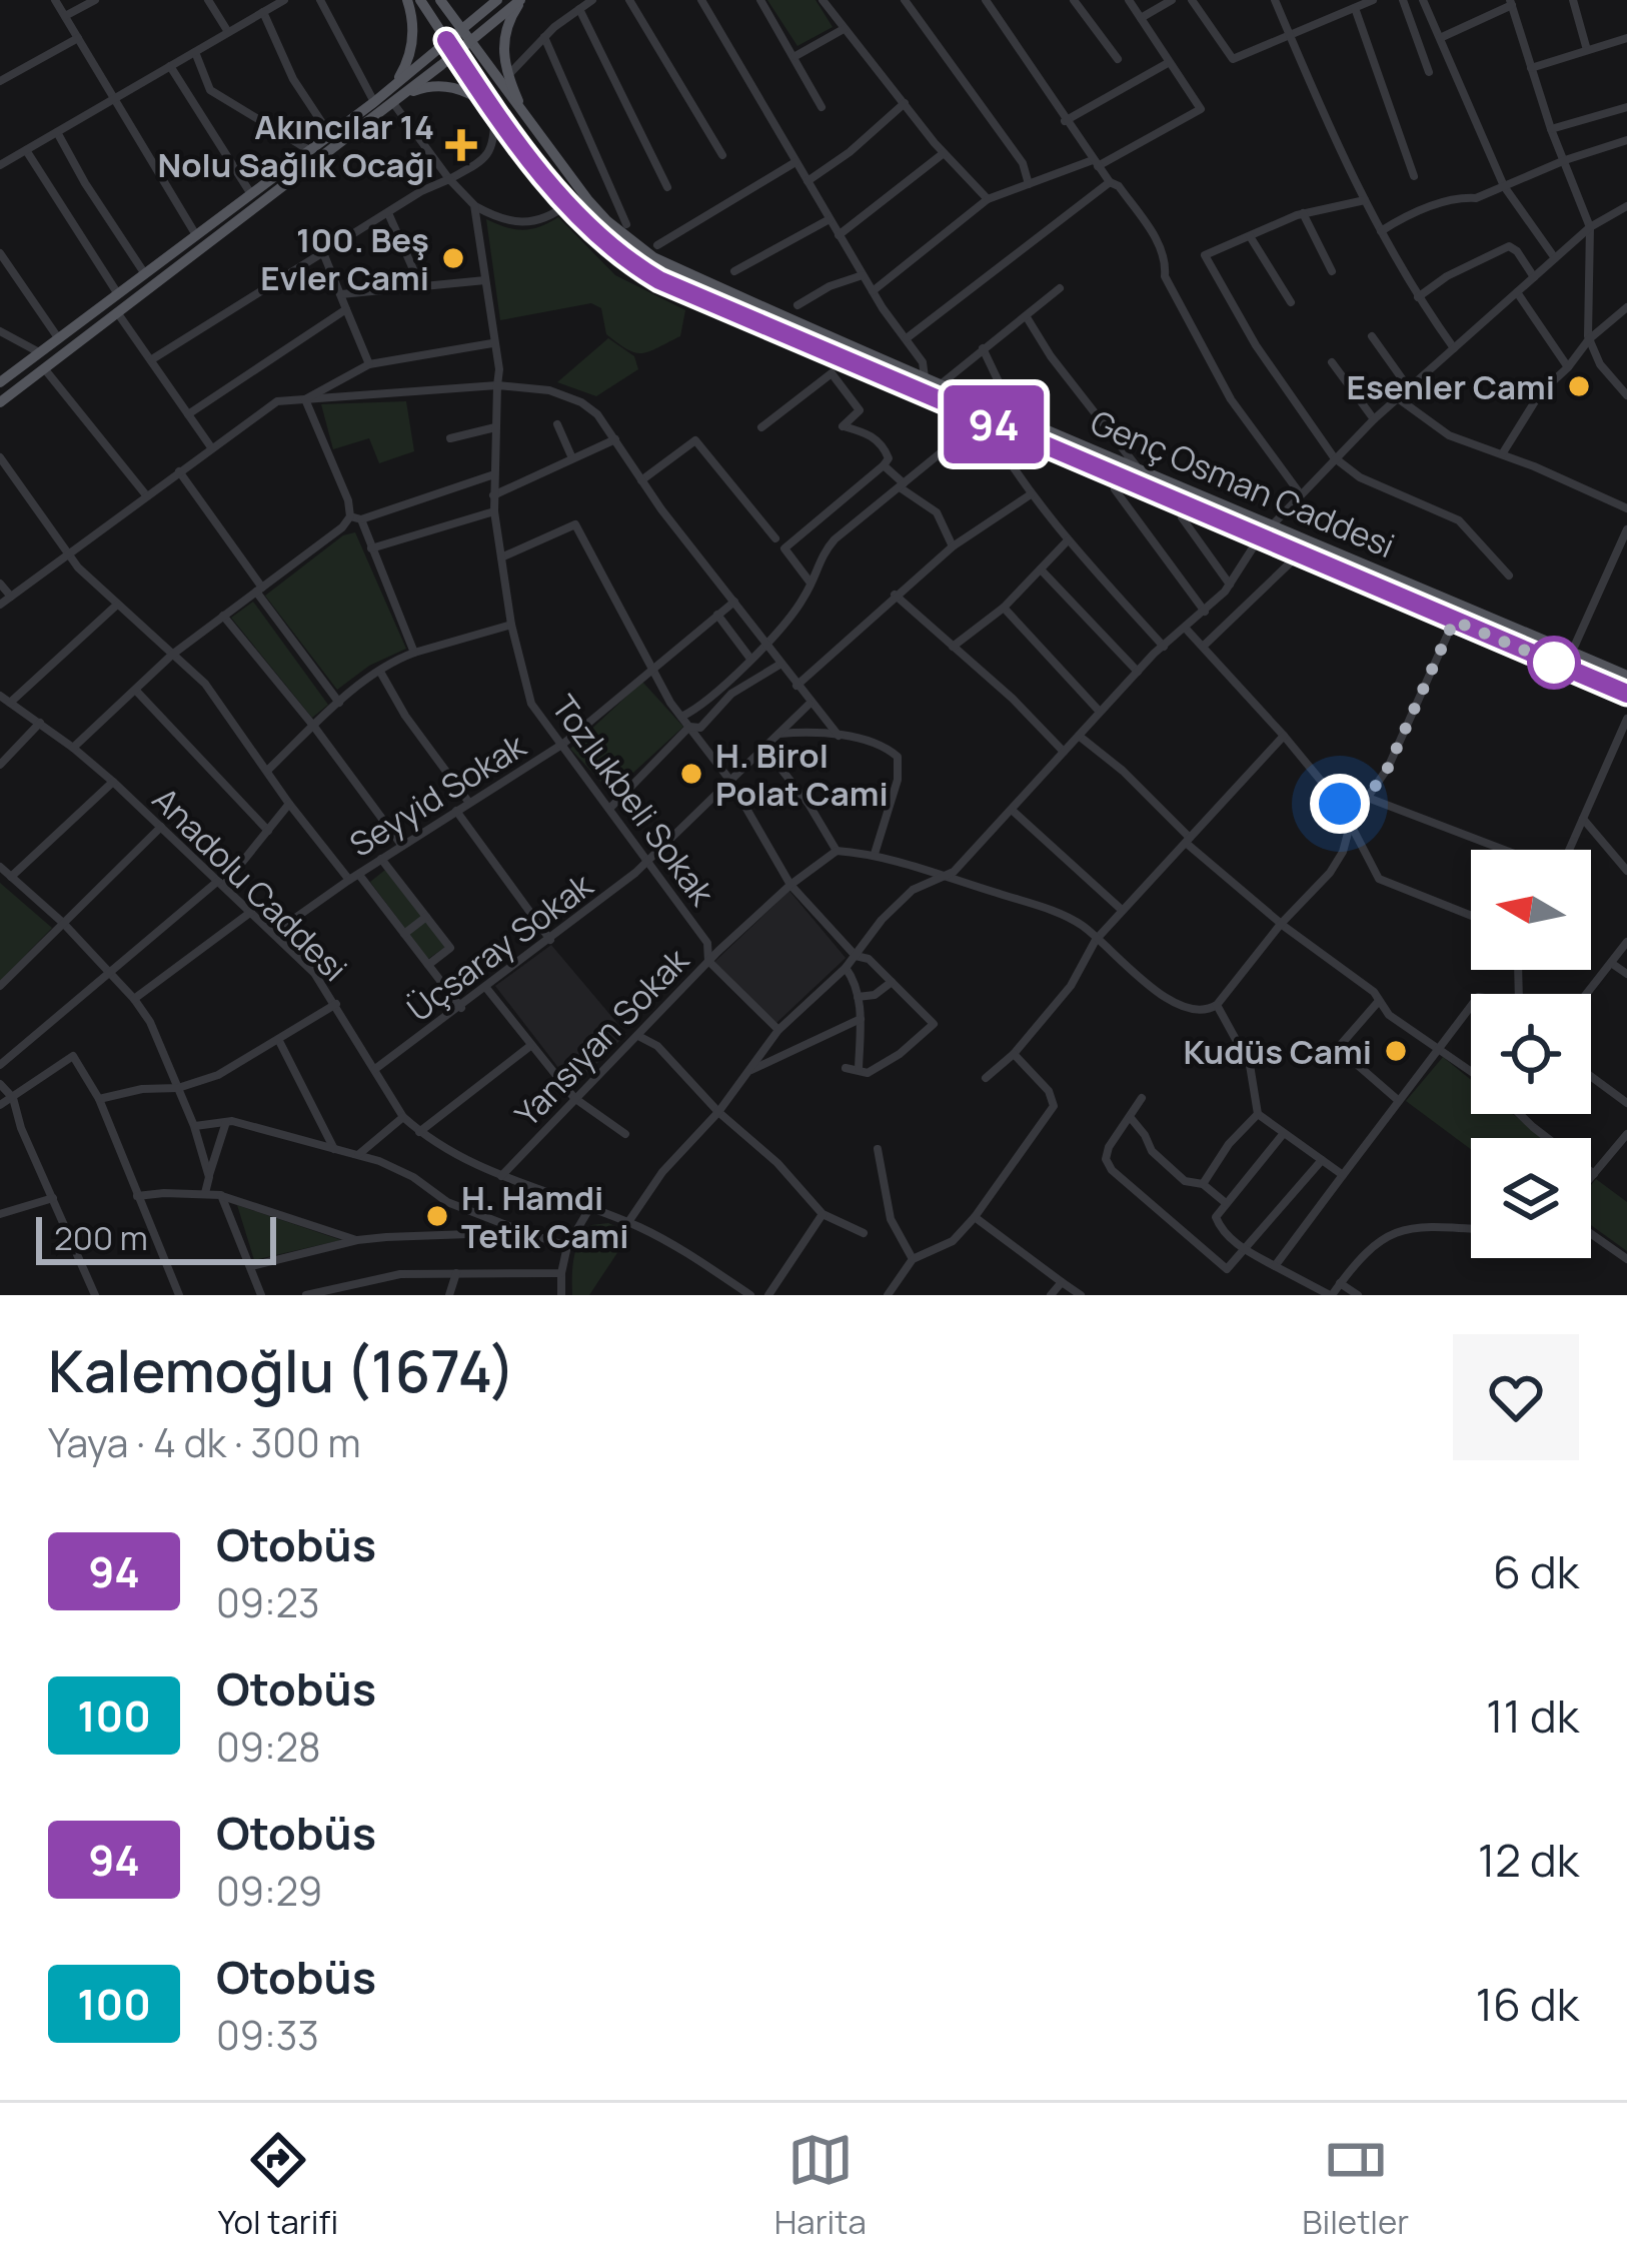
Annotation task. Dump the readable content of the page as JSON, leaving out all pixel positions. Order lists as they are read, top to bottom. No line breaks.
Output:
{"streets":{"main road":["Genç Osman Caddesi"],"street":["Seyyid Sokak","Tozlukbeli Sokak","Anadolu Caddesi","Üçsaray Sokak","Yansıyan Sokak"]},"crossings":[["Seyyid Sokak","Tozlukbeli Sokak"],["Seyyid Sokak","Anadolu Caddesi"],["Tozlukbeli Sokak","Üçsaray Sokak"],["Tozlukbeli Sokak","Yansıyan Sokak"],["Anadolu Caddesi","Üçsaray Sokak"],["Anadolu Caddesi","Yansıyan Sokak"]],"places":{"health":["Akıncılar 14 Nolu Sağlık Ocağı"],"other":["100. Beş Evler Cami","Esenler Cami","H. Birol Polat Cami","Kudüs Cami","H. Hamdi Tetik Cami"]},"lines":["bus line 94"],"scale_bar":"200 m","north":"left","page":{"on_map":"94","scale":"200 m","heading":["Kalemoğlu (1674)","Yaya · 4 dk · 300 m"],"list":[{"mark":"94","name":"Otobüs","note":"09:23","value":"6 dk"},{"mark":"100","name":"Otobüs","note":"09:28","value":"11 dk"},{"mark":"94","name":"Otobüs","note":"09:29","value":"12 dk"},{"mark":"100","name":"Otobüs","note":"09:33","value":"16 dk"}],"tabs":["Yol tarifi","Harita","Biletler"]}}
